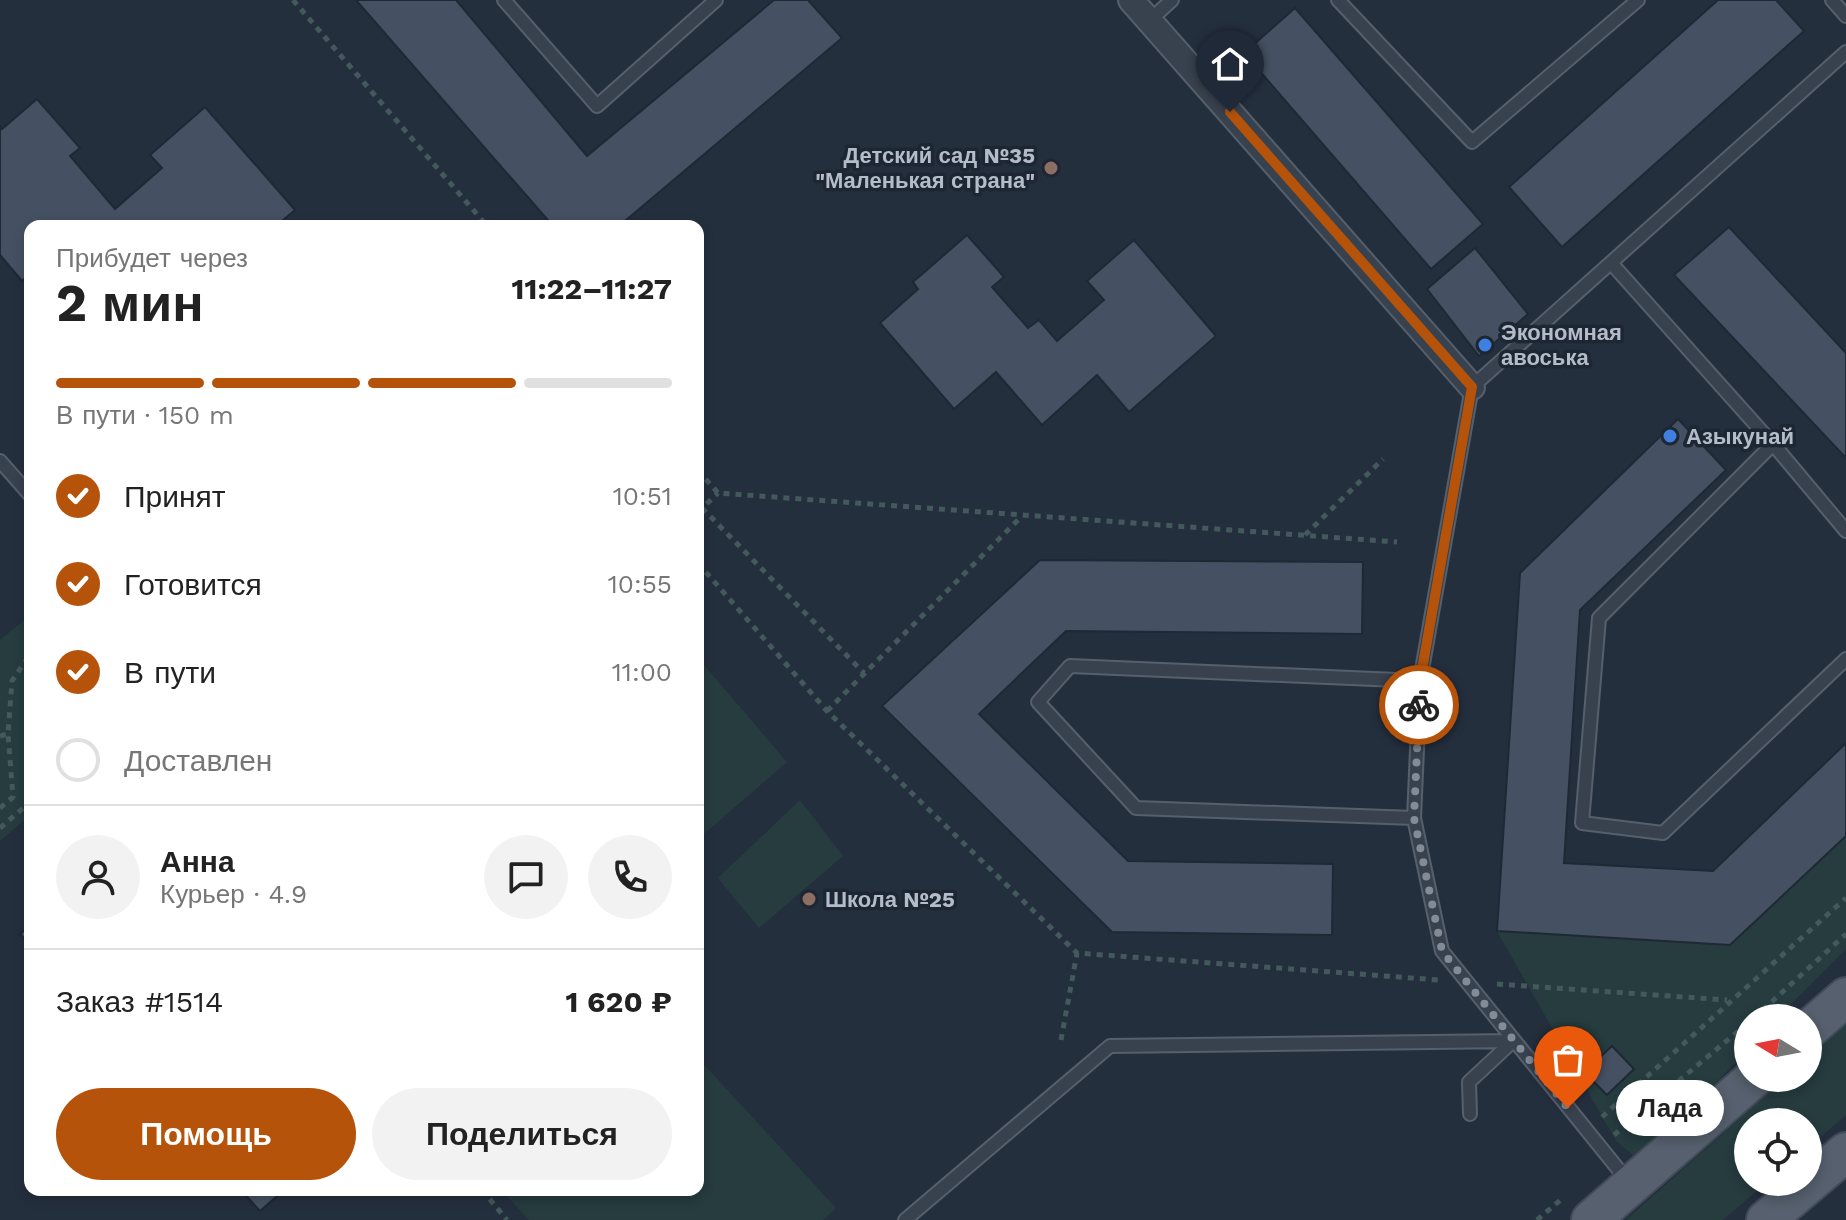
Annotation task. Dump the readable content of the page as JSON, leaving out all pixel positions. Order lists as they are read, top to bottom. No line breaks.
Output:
{"places":["Детский сад №35 \"Маленькая страна\"","Экономная авоська","Азыкунай","Школа №25","Лада"],"north":"left","page":{"heading":["2 мин","Прибудет через","11:22–11:27"],"panel":["Анна","Курьер · 4.9","Заказ #1514","1 620 ₽"],"bar":"В пути · 150 m","list":[["Принят","10:51"],["Готовится","10:55"],["В пути","11:00"],"Доставлен"],"buttons":["Помощь","Поделиться"],"bubble":"Лада"}}
